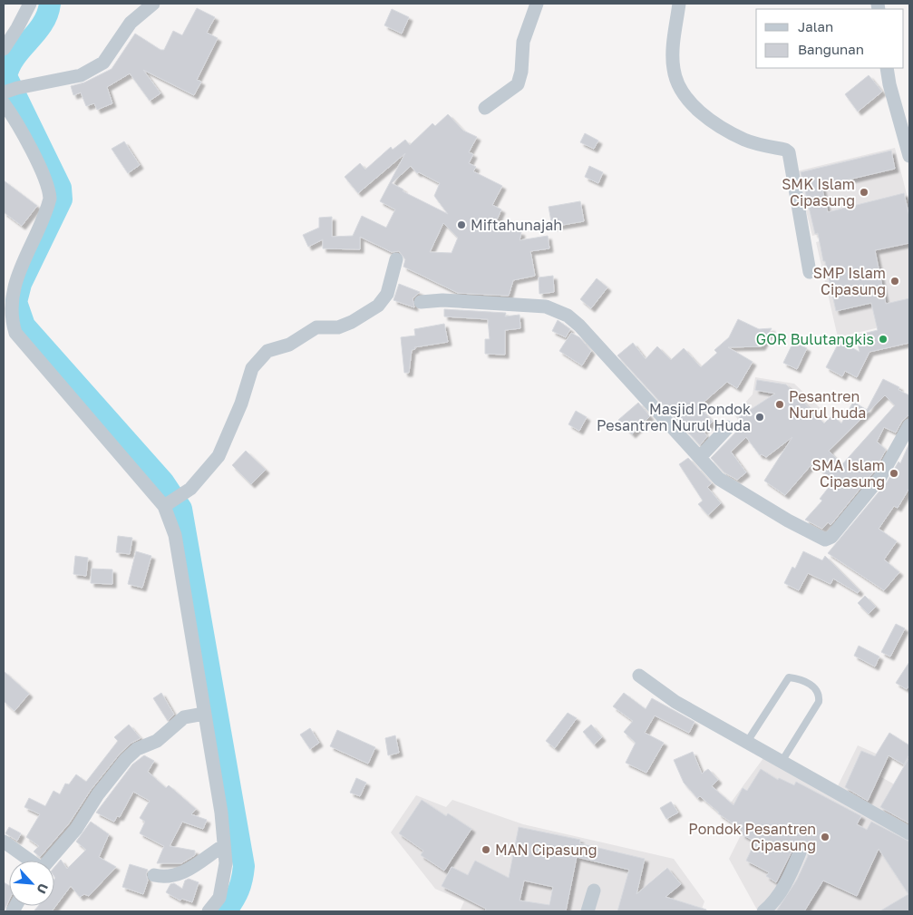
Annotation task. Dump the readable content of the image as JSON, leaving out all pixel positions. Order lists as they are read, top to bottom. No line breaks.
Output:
{"places":["SMK Islam Cipasung","Miftahunajah","SMP Islam Cipasung","GOR Bulutangkis","Pesantren Nurul huda","Masjid Pondok Pesantren Nurul Huda","SMA Islam Cipasung","Pondok Pesantren Cipasung","MAN Cipasung"],"legend":["Jalan","Bangunan"],"north":"bottom right"}
